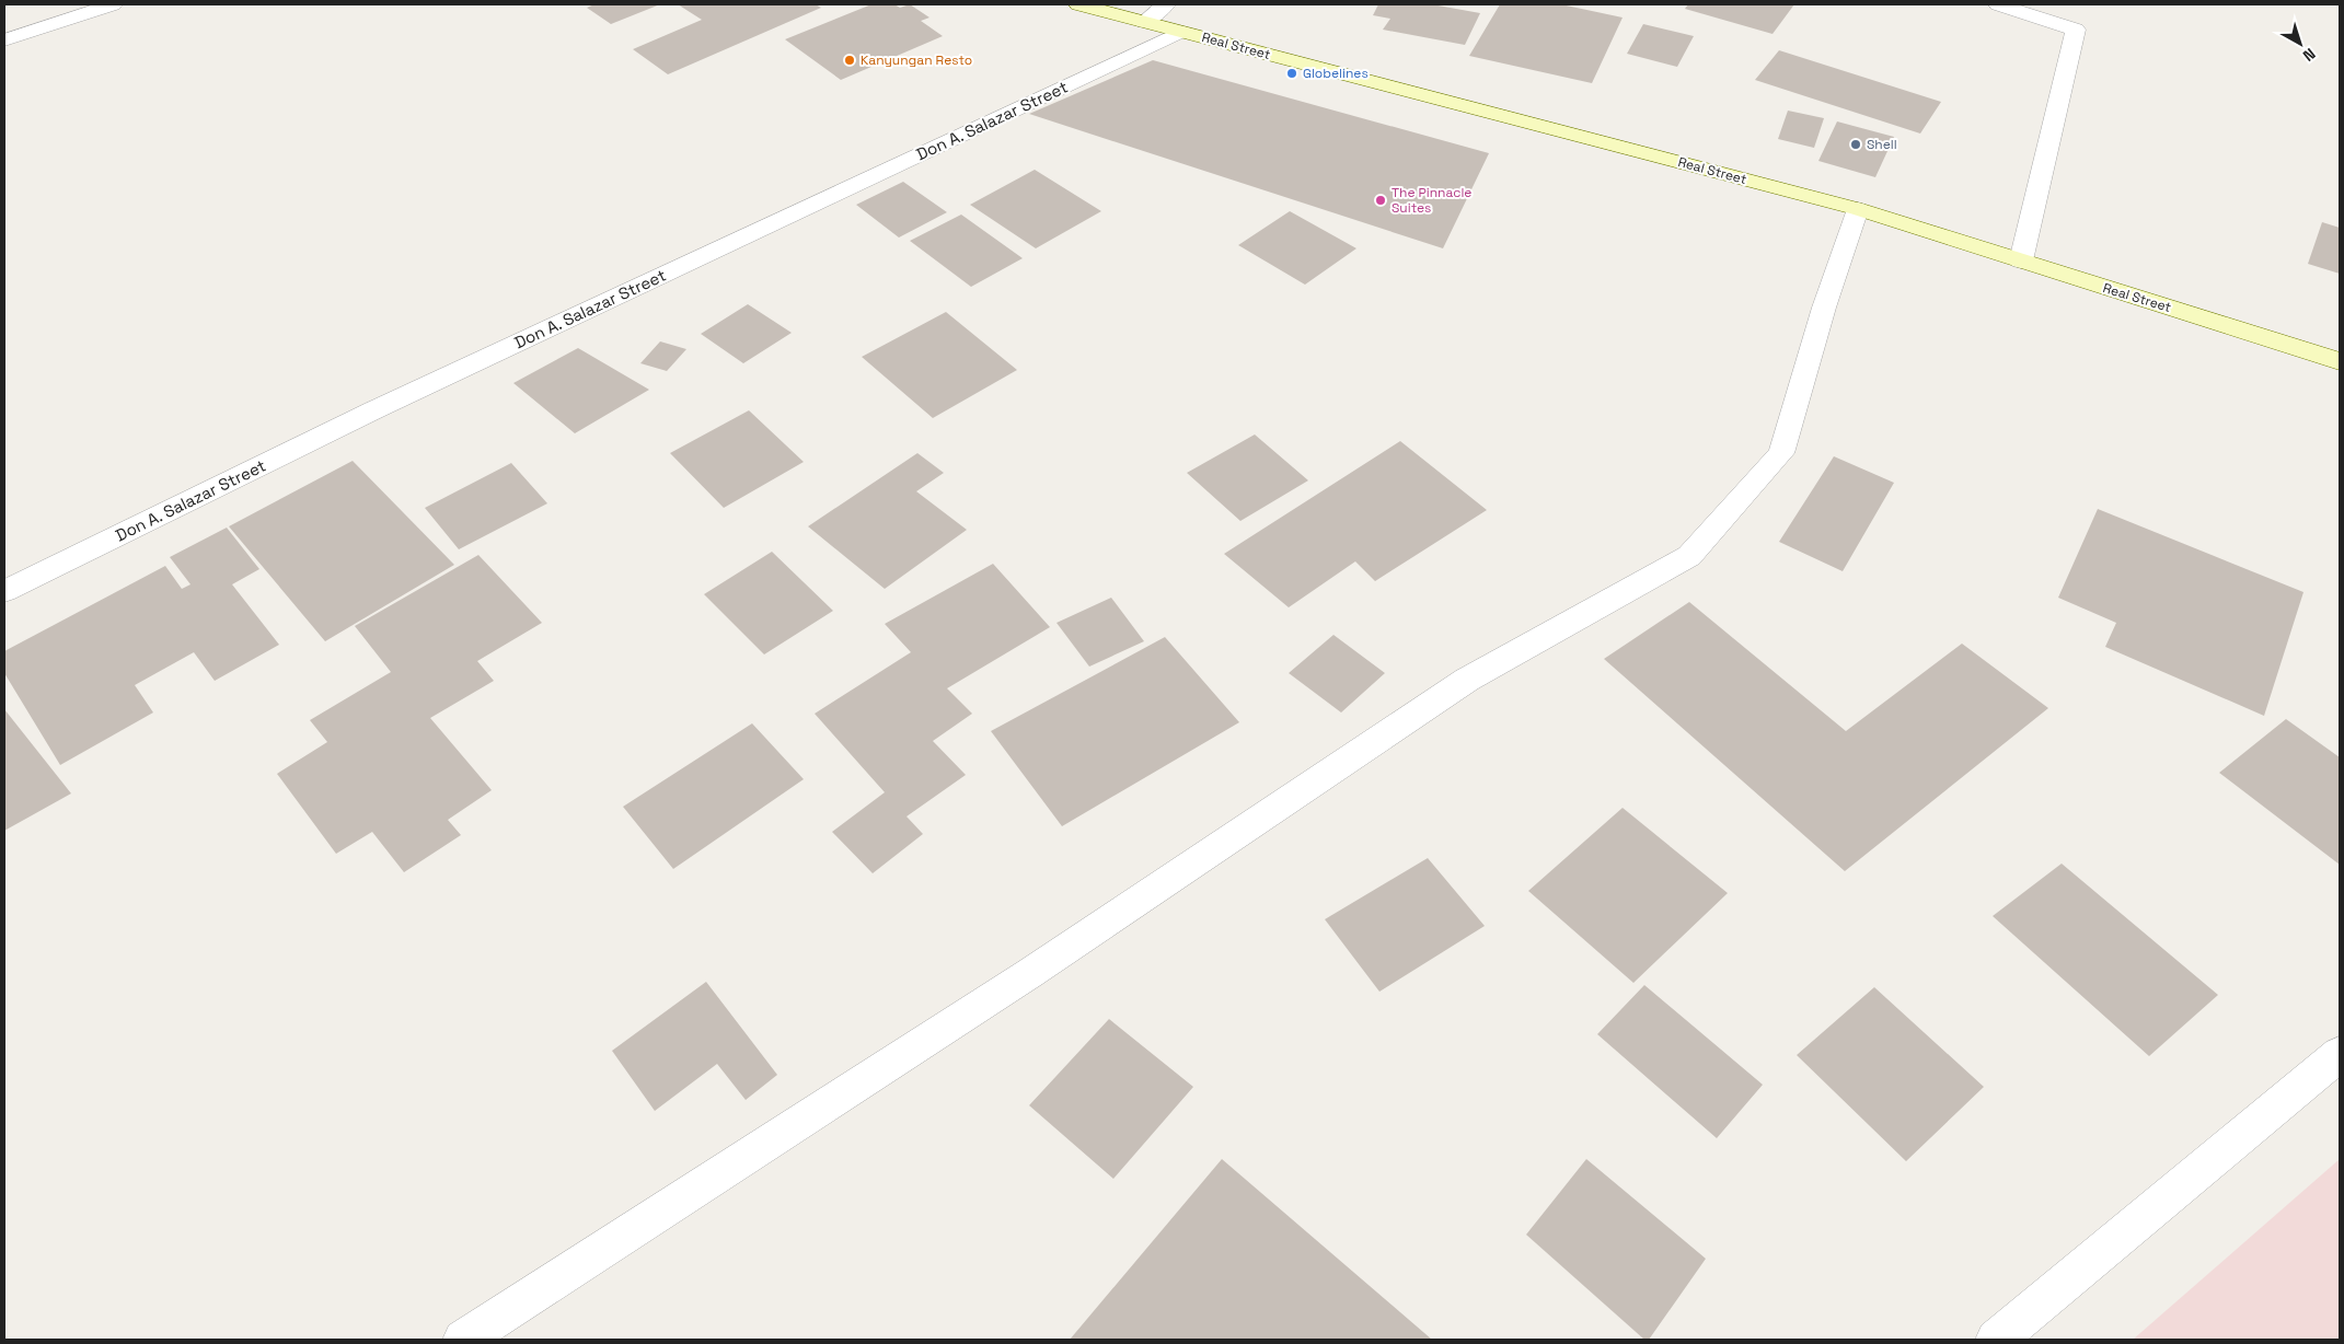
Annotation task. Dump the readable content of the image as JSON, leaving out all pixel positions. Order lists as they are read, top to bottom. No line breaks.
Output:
{"streets":{"main road":["Real Street"],"street":["Don A. Salazar Street"]},"crossings":[["Real Street","Don A. Salazar Street"]],"places":["Kanyungan Resto","Globelines","Shell","The Pinnacle Suites"],"north":"bottom right"}
